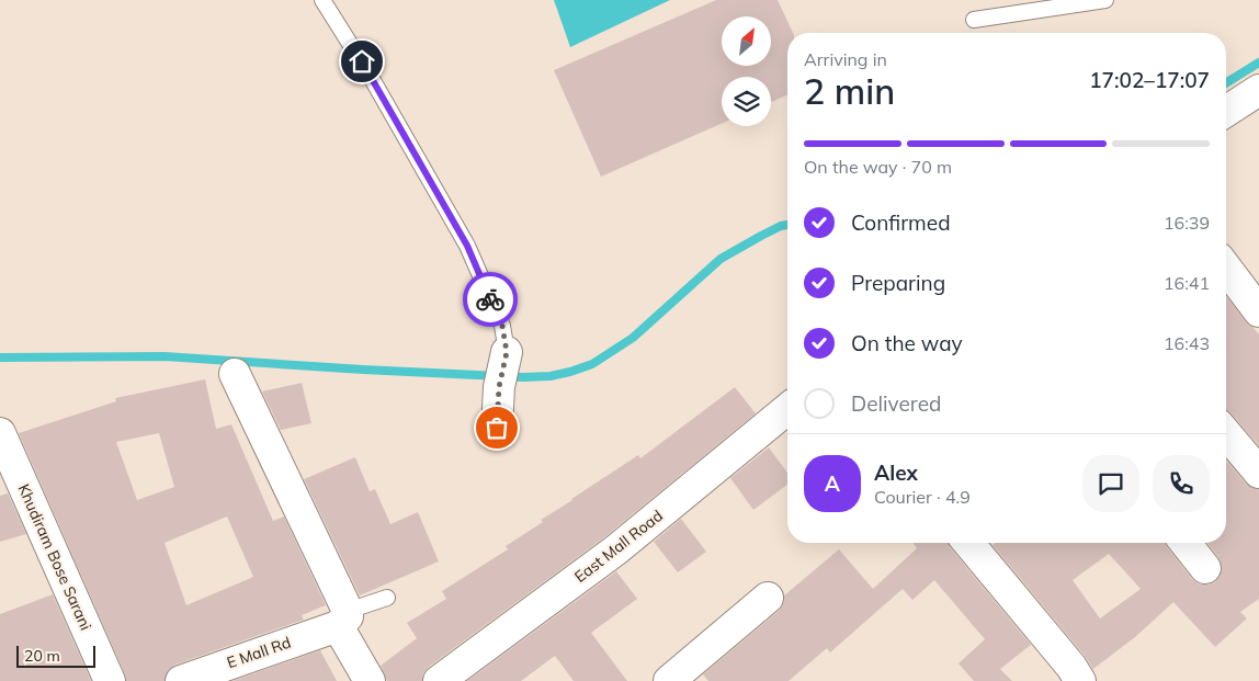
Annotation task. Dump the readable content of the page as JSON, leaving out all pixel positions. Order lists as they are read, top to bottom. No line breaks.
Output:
{"streets":{"street":["East Mall Road","Khudiram Bose Sarani","E Mall Rd"]},"scale_bar":"20 m","north":"top right","page":{"heading":["2 min","Arriving in","17:02–17:07"],"panel":["Alex","Courier · 4.9"],"bar":"On the way · 70 m","list":[["Confirmed","16:39"],["Preparing","16:41"],["On the way","16:43"],"Delivered"],"round":"A","scale":"20 m"}}
